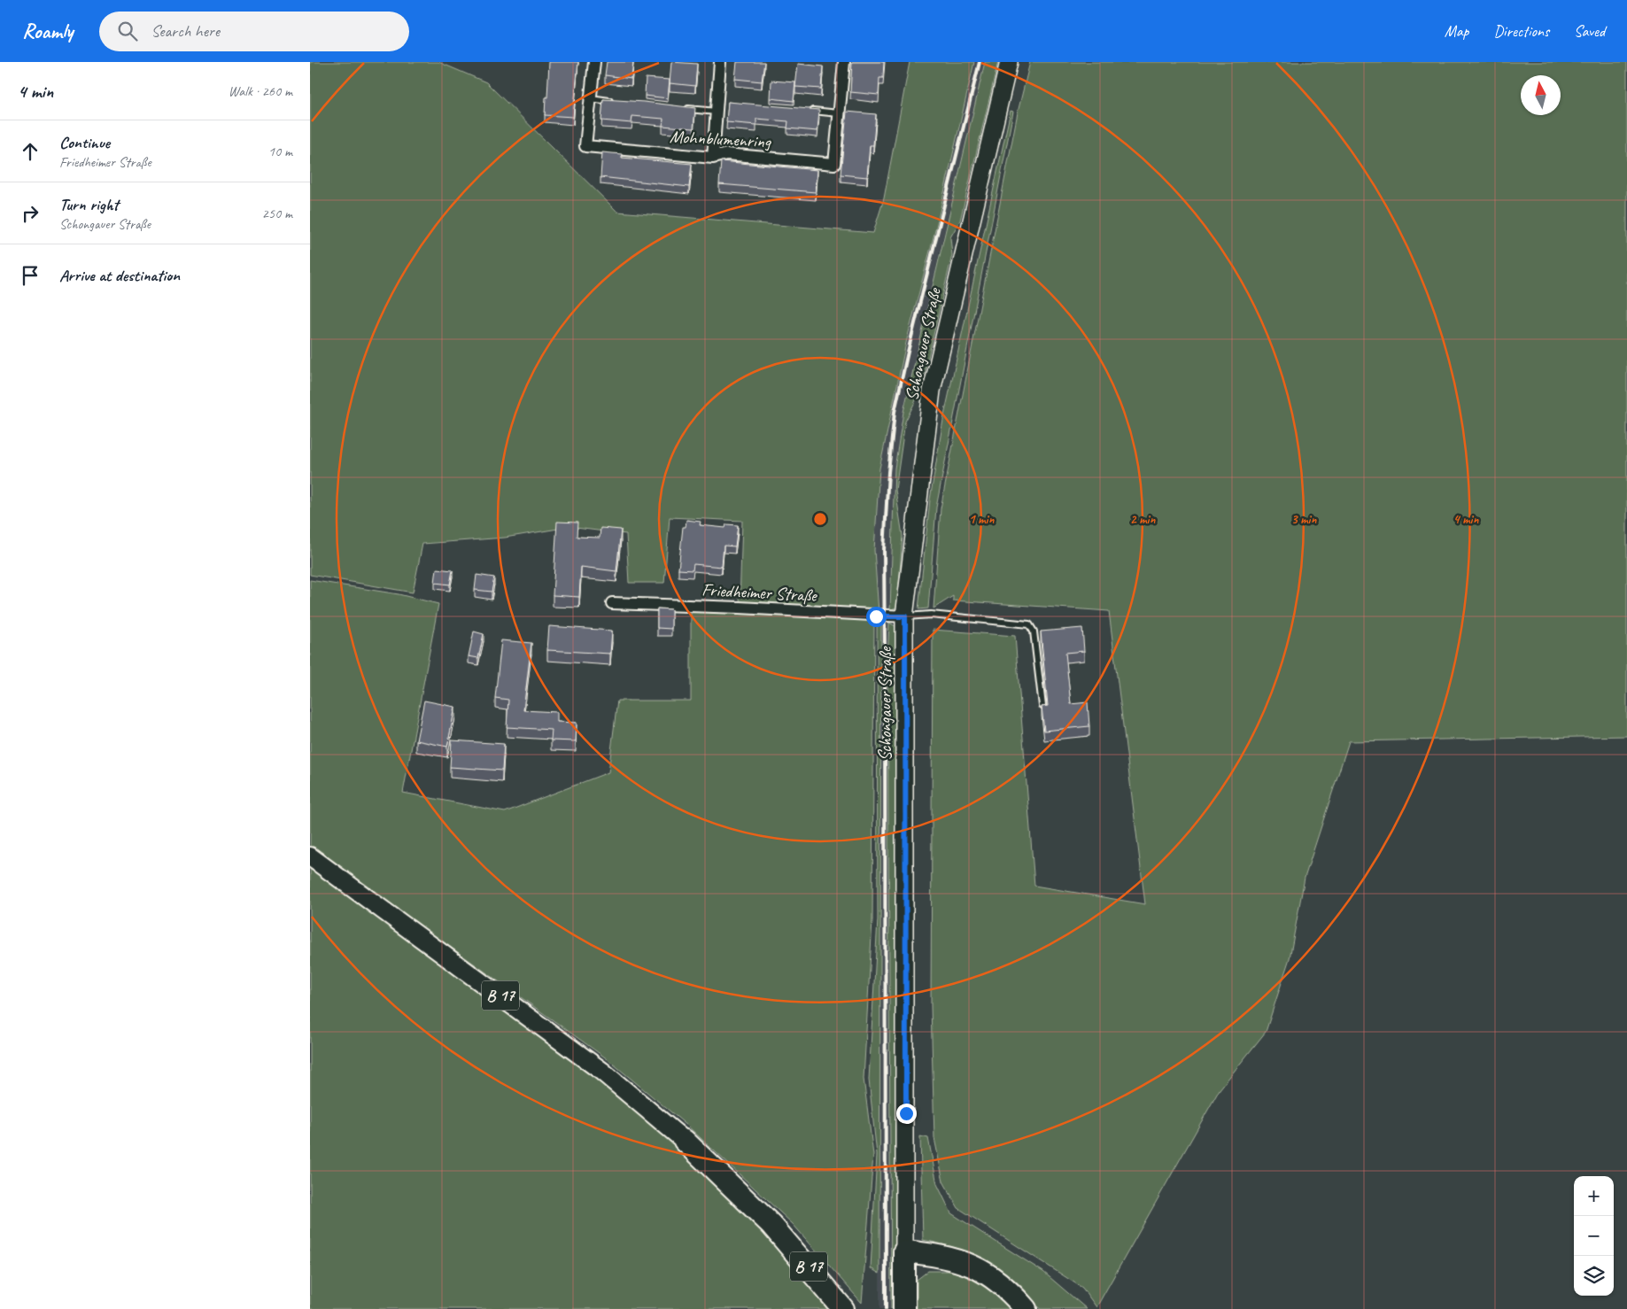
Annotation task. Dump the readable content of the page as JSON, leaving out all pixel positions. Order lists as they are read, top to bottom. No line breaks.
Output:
{"streets":{"highway":["B 17"],"main road":["Schongauer Straße"],"street":["Mohnblumenring","Friedheimer Straße"]},"crossings":[["Schongauer Straße","Friedheimer Straße"]],"north":"top","page":{"header":"Roamly","search":"Search here","nav":["Map","Directions","Saved"],"heading":["4 min","Walk · 260 m"],"list":[["Continue","Friedheimer Straße","10 m"],["Turn right","Schongauer Straße","250 m"],"Arrive at destination"],"map_buttons":["+","−"]},"rings":["1 min","2 min","3 min","4 min"]}
